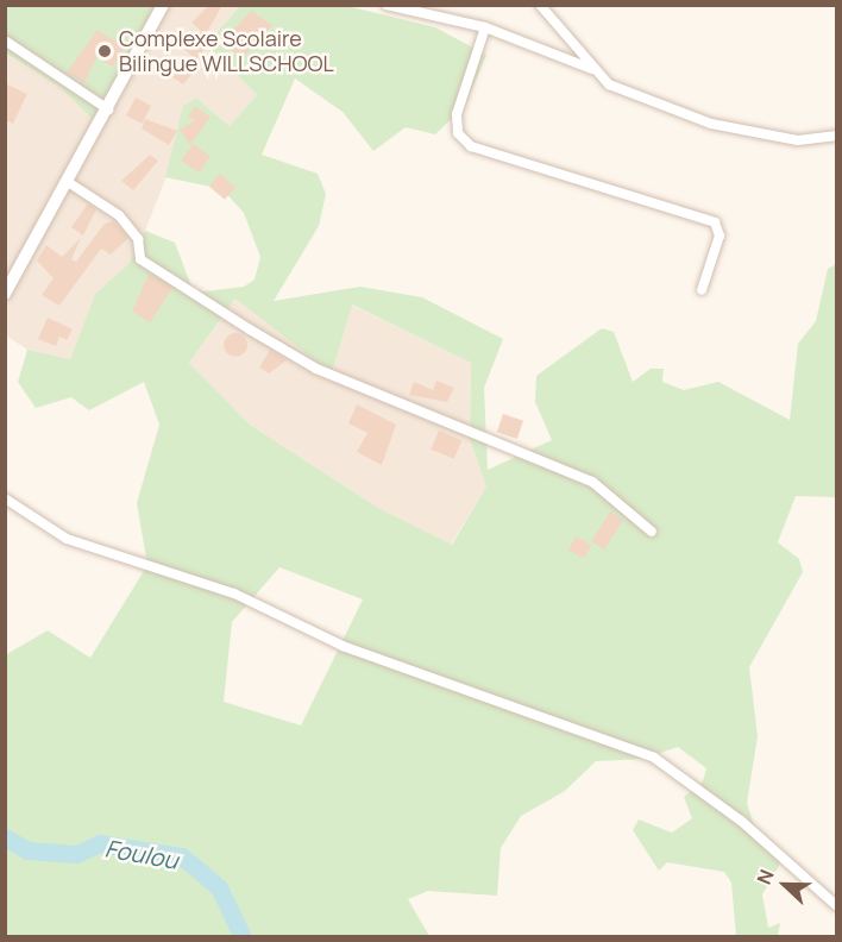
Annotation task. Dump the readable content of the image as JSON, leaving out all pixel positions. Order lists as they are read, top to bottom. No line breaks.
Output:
{"water":["Foulou"],"places":["Complexe Scolaire Bilingue WILLSCHOOL"],"north":"left"}
